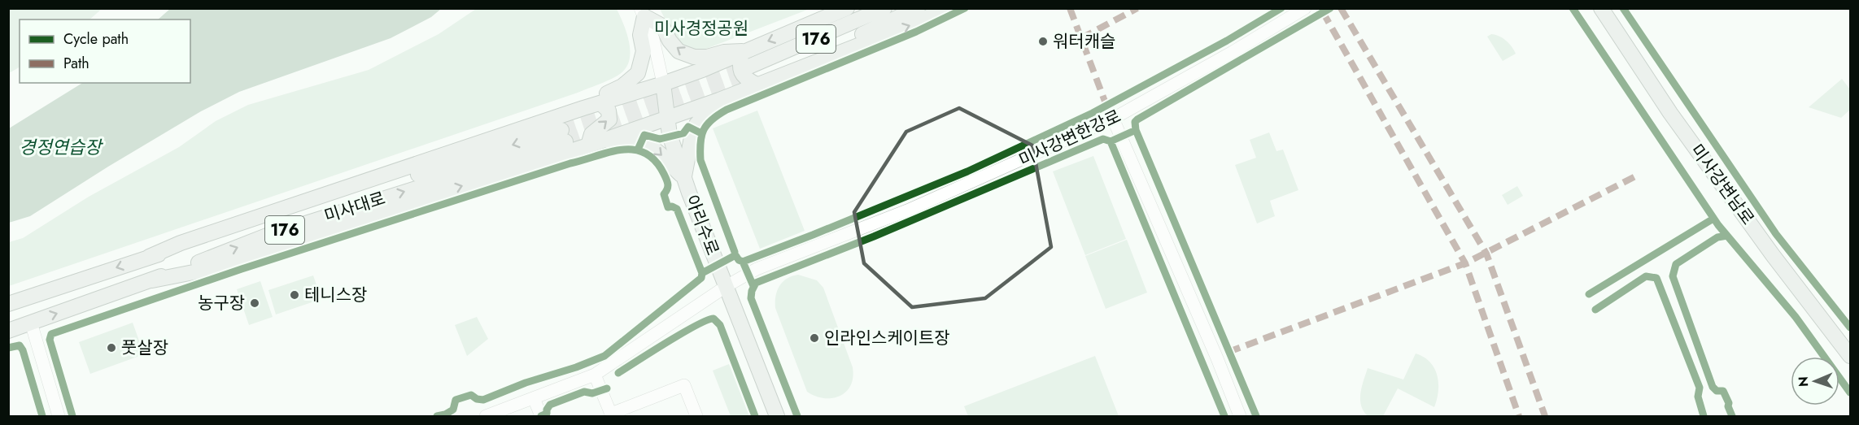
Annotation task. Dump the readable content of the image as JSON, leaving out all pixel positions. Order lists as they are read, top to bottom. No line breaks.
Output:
{"streets":{"main road":["176","미사강변남로","미사대로","아리수로"],"street":["미사강변한강로"]},"crossings":[["미사강변한강로","아리수로"]],"water":["경정연습장"],"parks":["미사경정공원"],"places":["워터캐슬","테니스장","농구장","인라인스케이트장","풋살장"],"legend":["Cycle path","Path"],"north":"left"}
